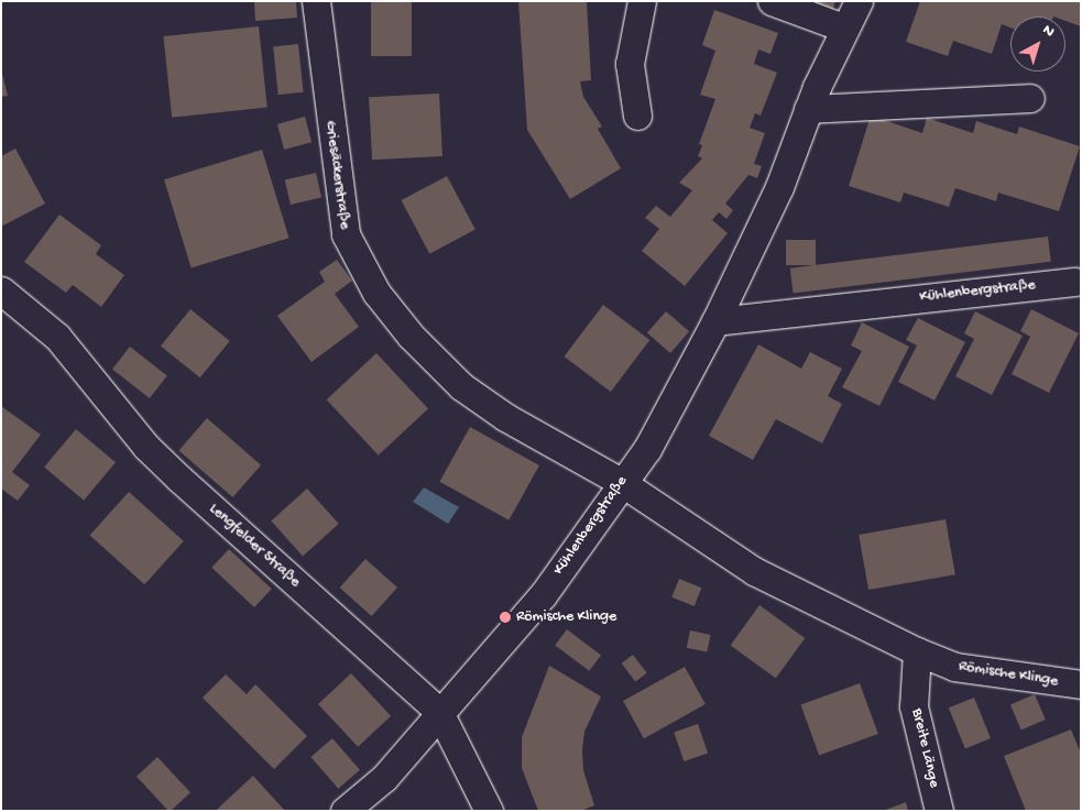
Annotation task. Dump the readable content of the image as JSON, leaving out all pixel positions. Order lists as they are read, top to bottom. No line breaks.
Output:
{"streets":{"street":["Griesäckerstraße","Kühlenbergstraße","Lengfelder Straße","Römische Klinge","Breite Länge"]},"crossings":[["Griesäckerstraße","Kühlenbergstraße"],["Griesäckerstraße","Römische Klinge"],["Kühlenbergstraße","Lengfelder Straße"],["Kühlenbergstraße","Römische Klinge"],["Römische Klinge","Breite Länge"]],"places":["Römische Klinge"],"north":"top right"}
